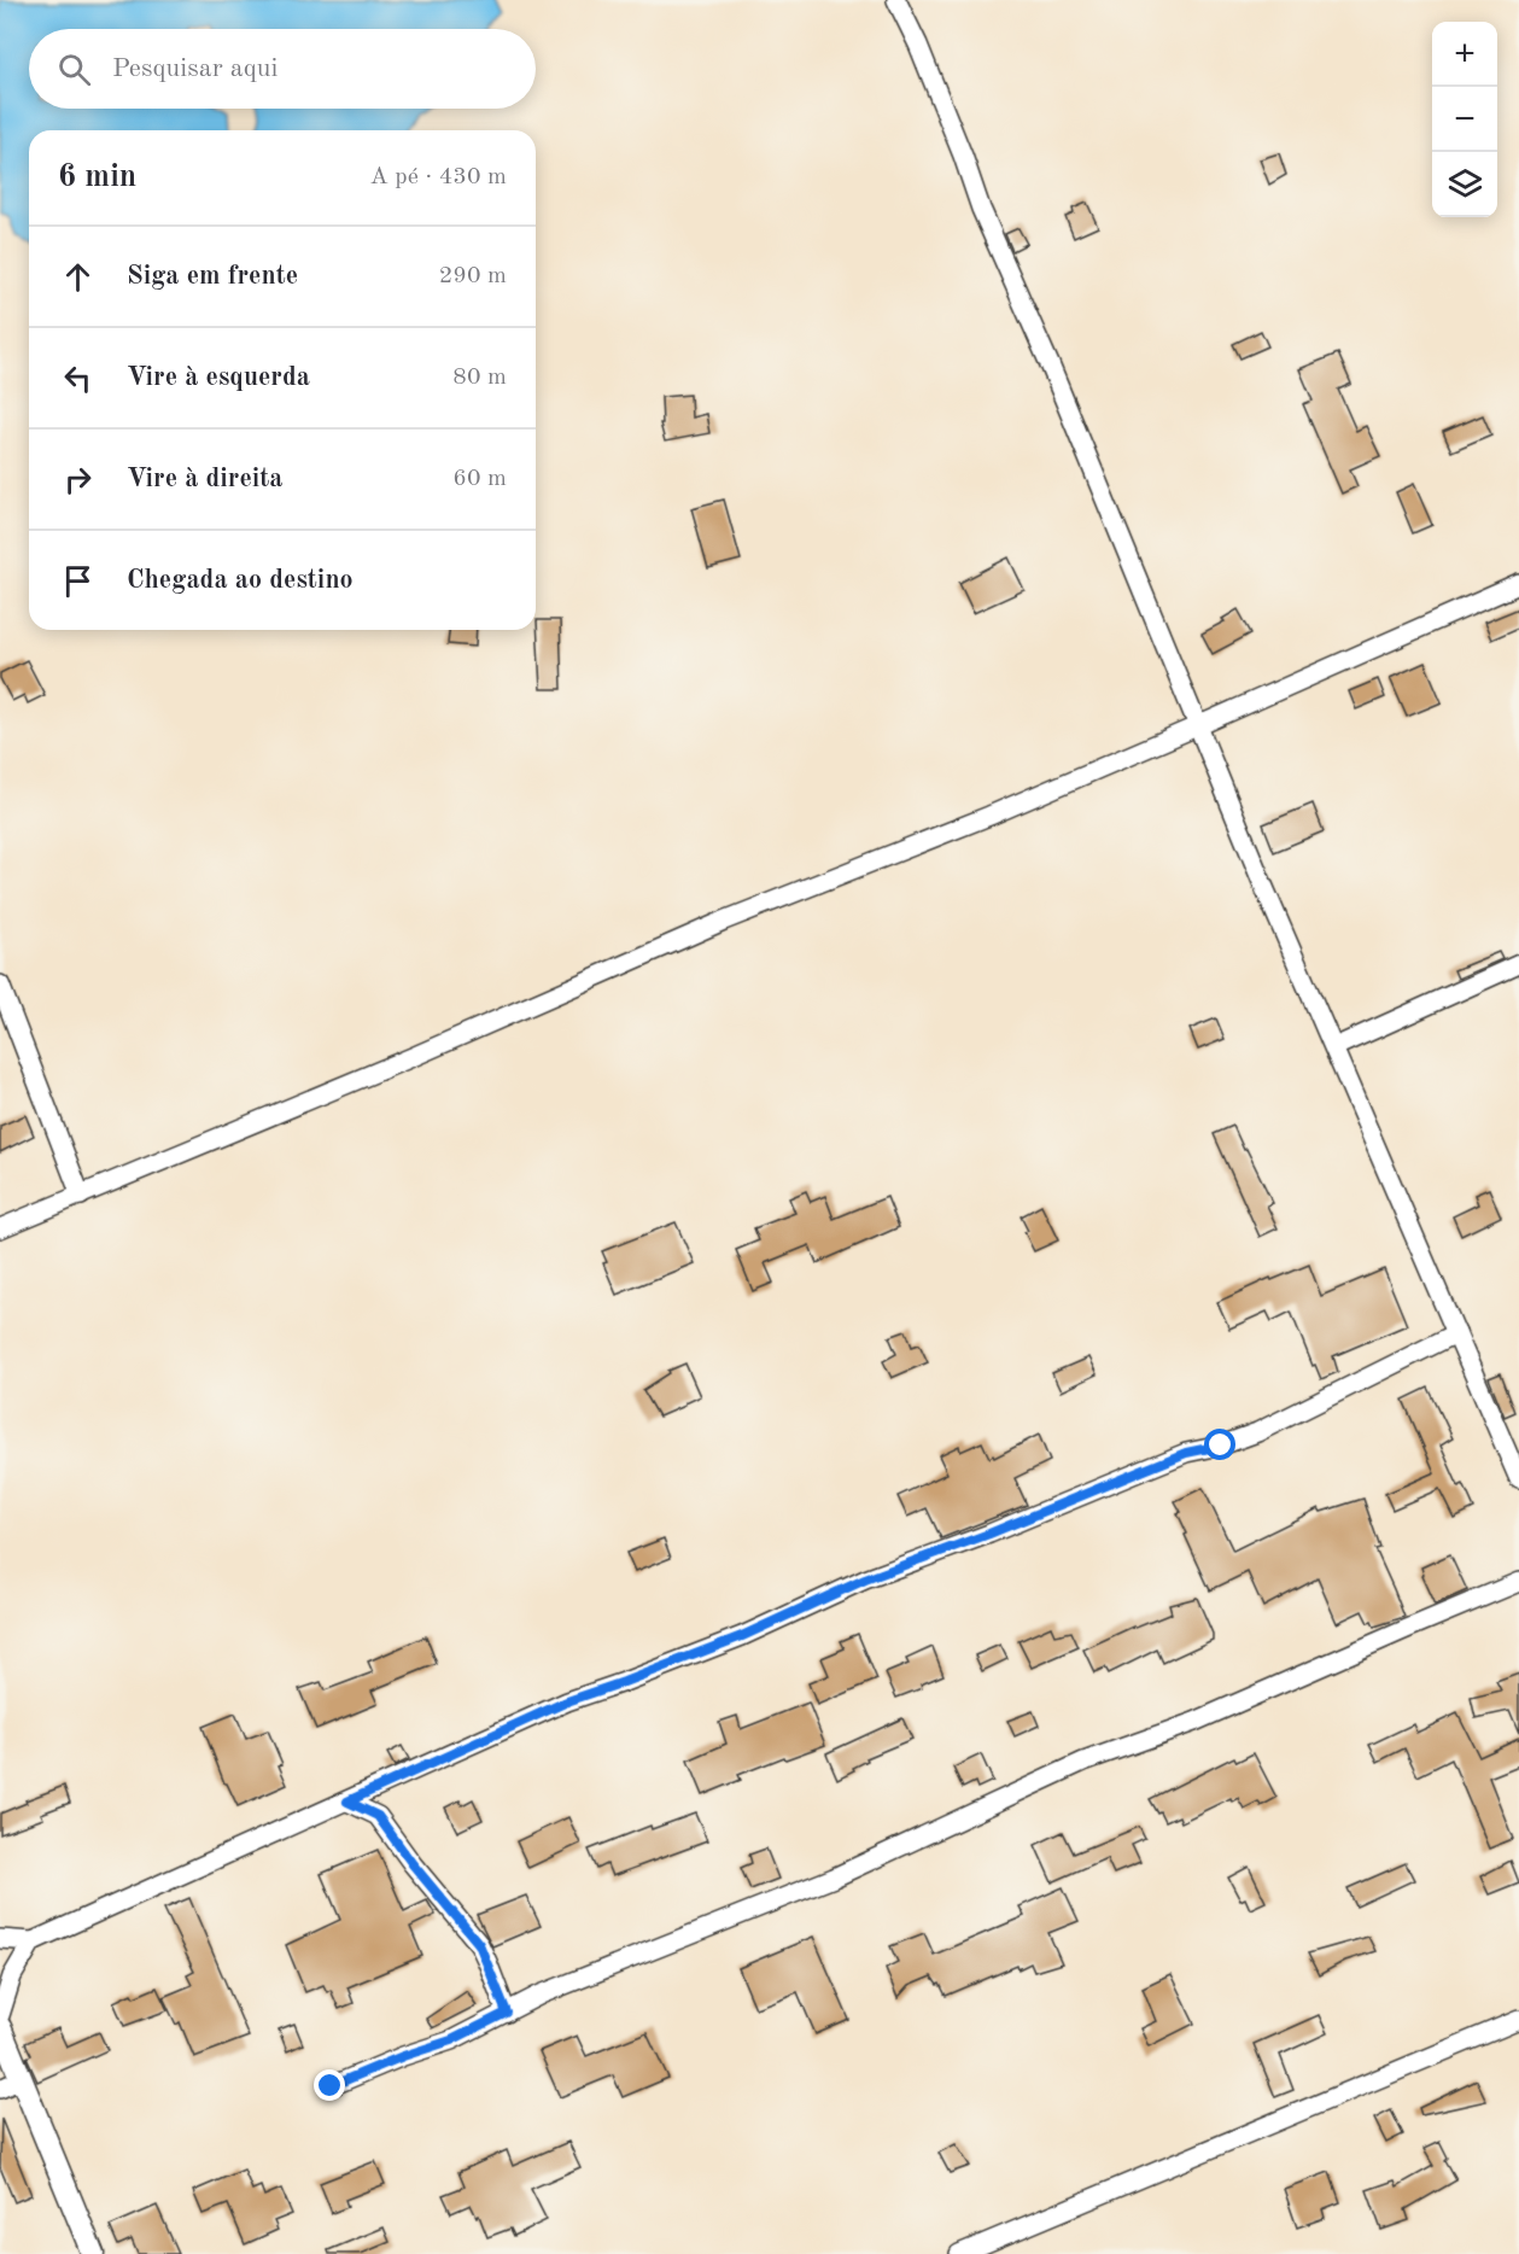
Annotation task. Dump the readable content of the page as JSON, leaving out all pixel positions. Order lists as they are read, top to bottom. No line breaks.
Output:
{"page":{"map_buttons":["+","−"],"search":"Pesquisar aqui","heading":["6 min","A pé · 430 m"],"list":[["Siga em frente","290 m"],["Vire à esquerda","80 m"],["Vire à direita","60 m"],"Chegada ao destino"]}}
